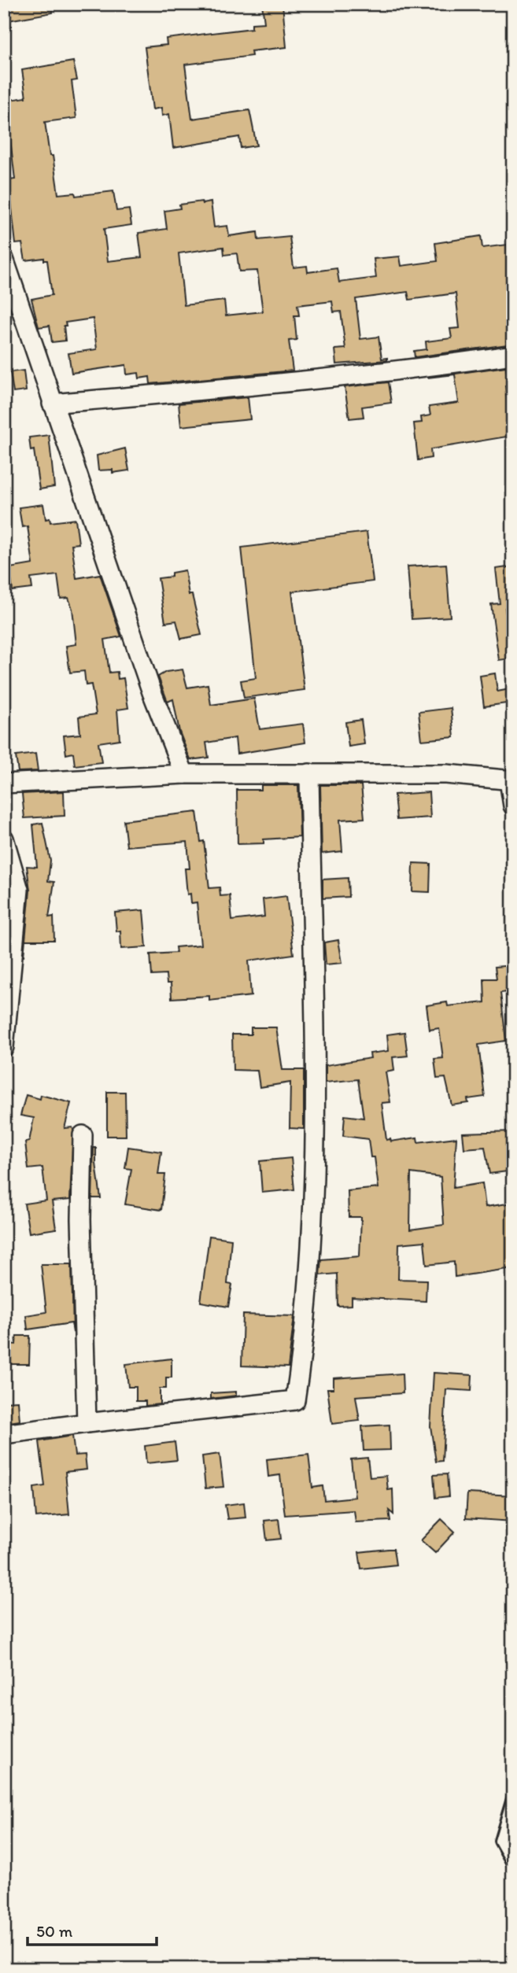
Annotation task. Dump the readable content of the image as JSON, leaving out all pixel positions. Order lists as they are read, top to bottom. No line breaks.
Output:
{"scale_bar":"50 m"}
